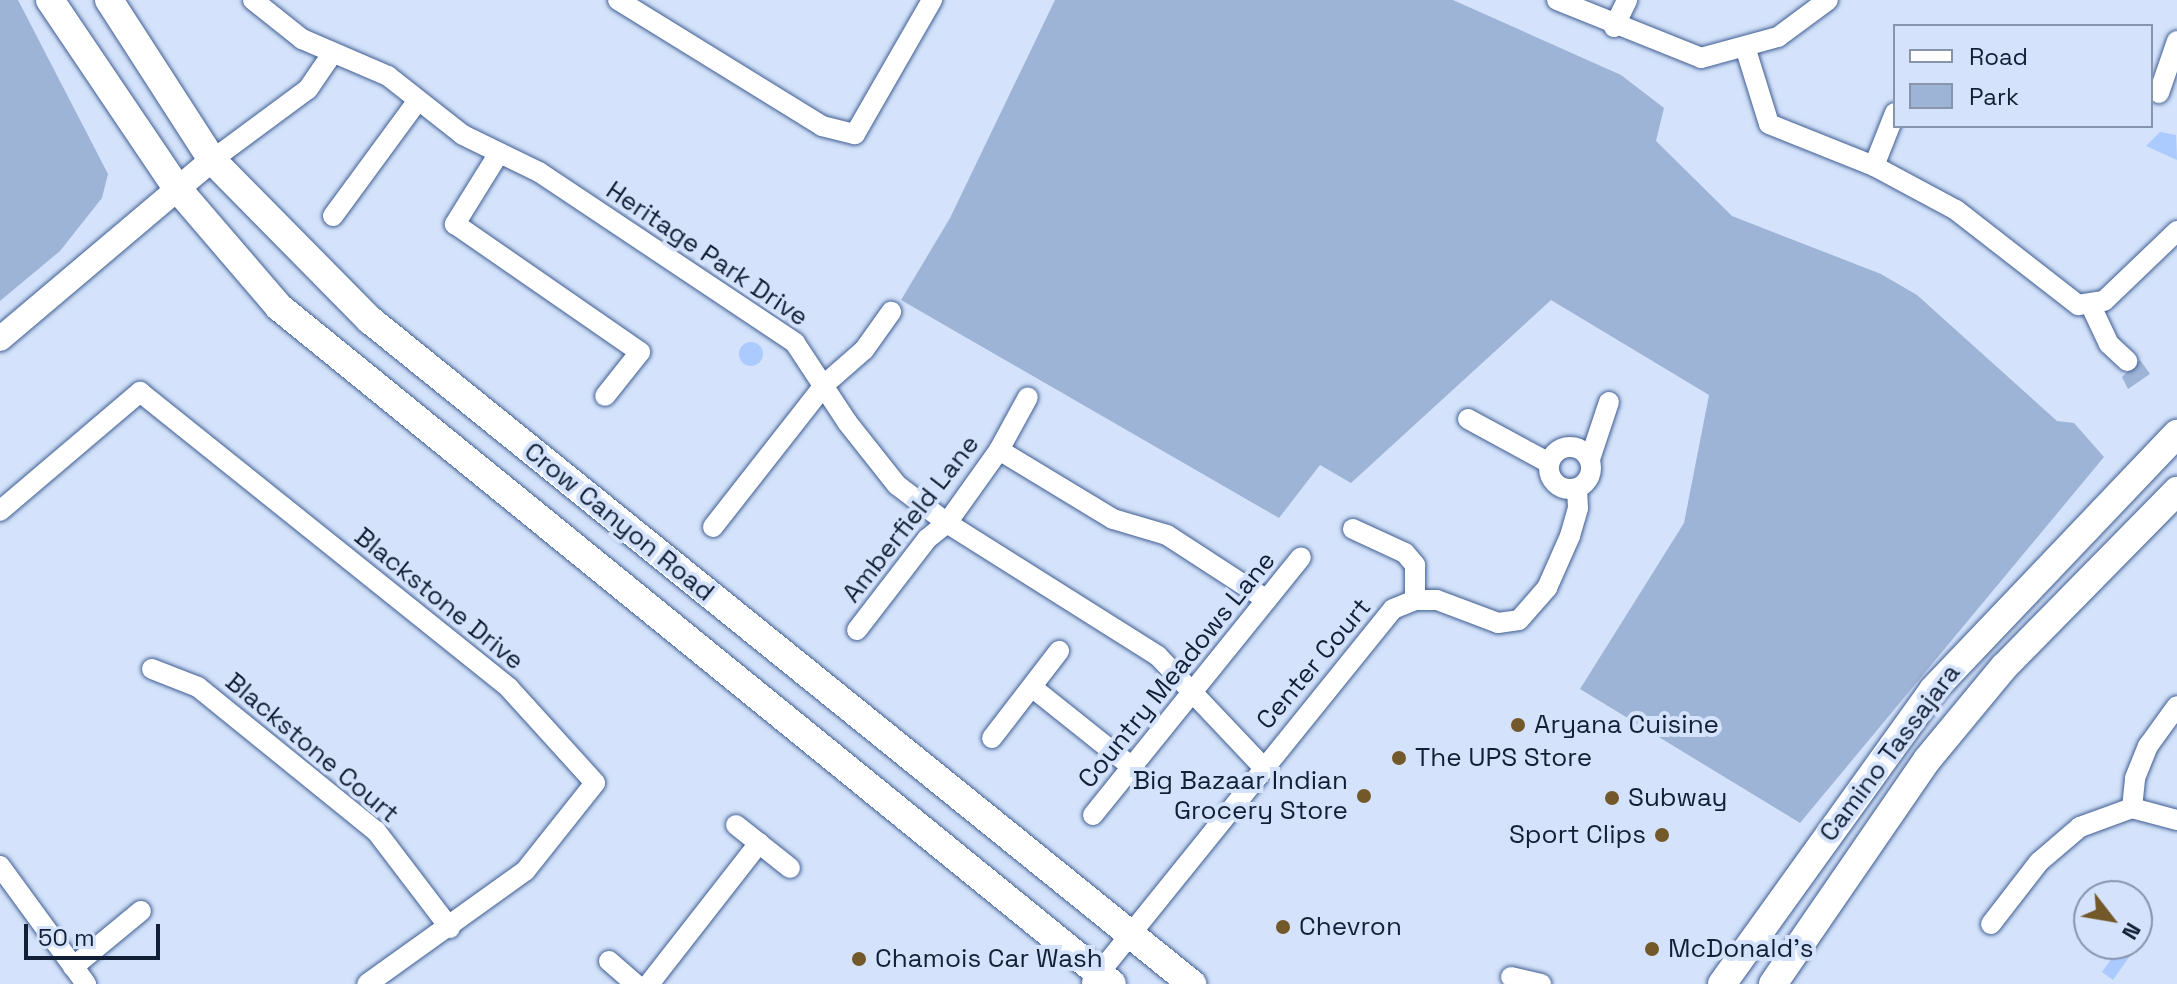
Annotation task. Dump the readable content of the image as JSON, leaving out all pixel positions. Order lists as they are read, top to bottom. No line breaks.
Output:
{"streets":{"main road":["Crow Canyon Road","Camino Tassajara"],"street":["Heritage Park Drive","Amberfield Lane","Blackstone Drive","Center Court","Country Meadows Lane","Blackstone Court"]},"crossings":[["Heritage Park Drive","Amberfield Lane"],["Heritage Park Drive","Center Court"],["Heritage Park Drive","Country Meadows Lane"],["Crow Canyon Road","Center Court"],["Blackstone Drive","Blackstone Court"]],"places":["Aryana Cuisine","The UPS Store","Big Bazaar Indian Grocery Store","Subway","Sport Clips","Chevron","McDonald's","Chamois Car Wash"],"legend":["Road","Park"],"scale_bar":"50 m","north":"bottom right"}
